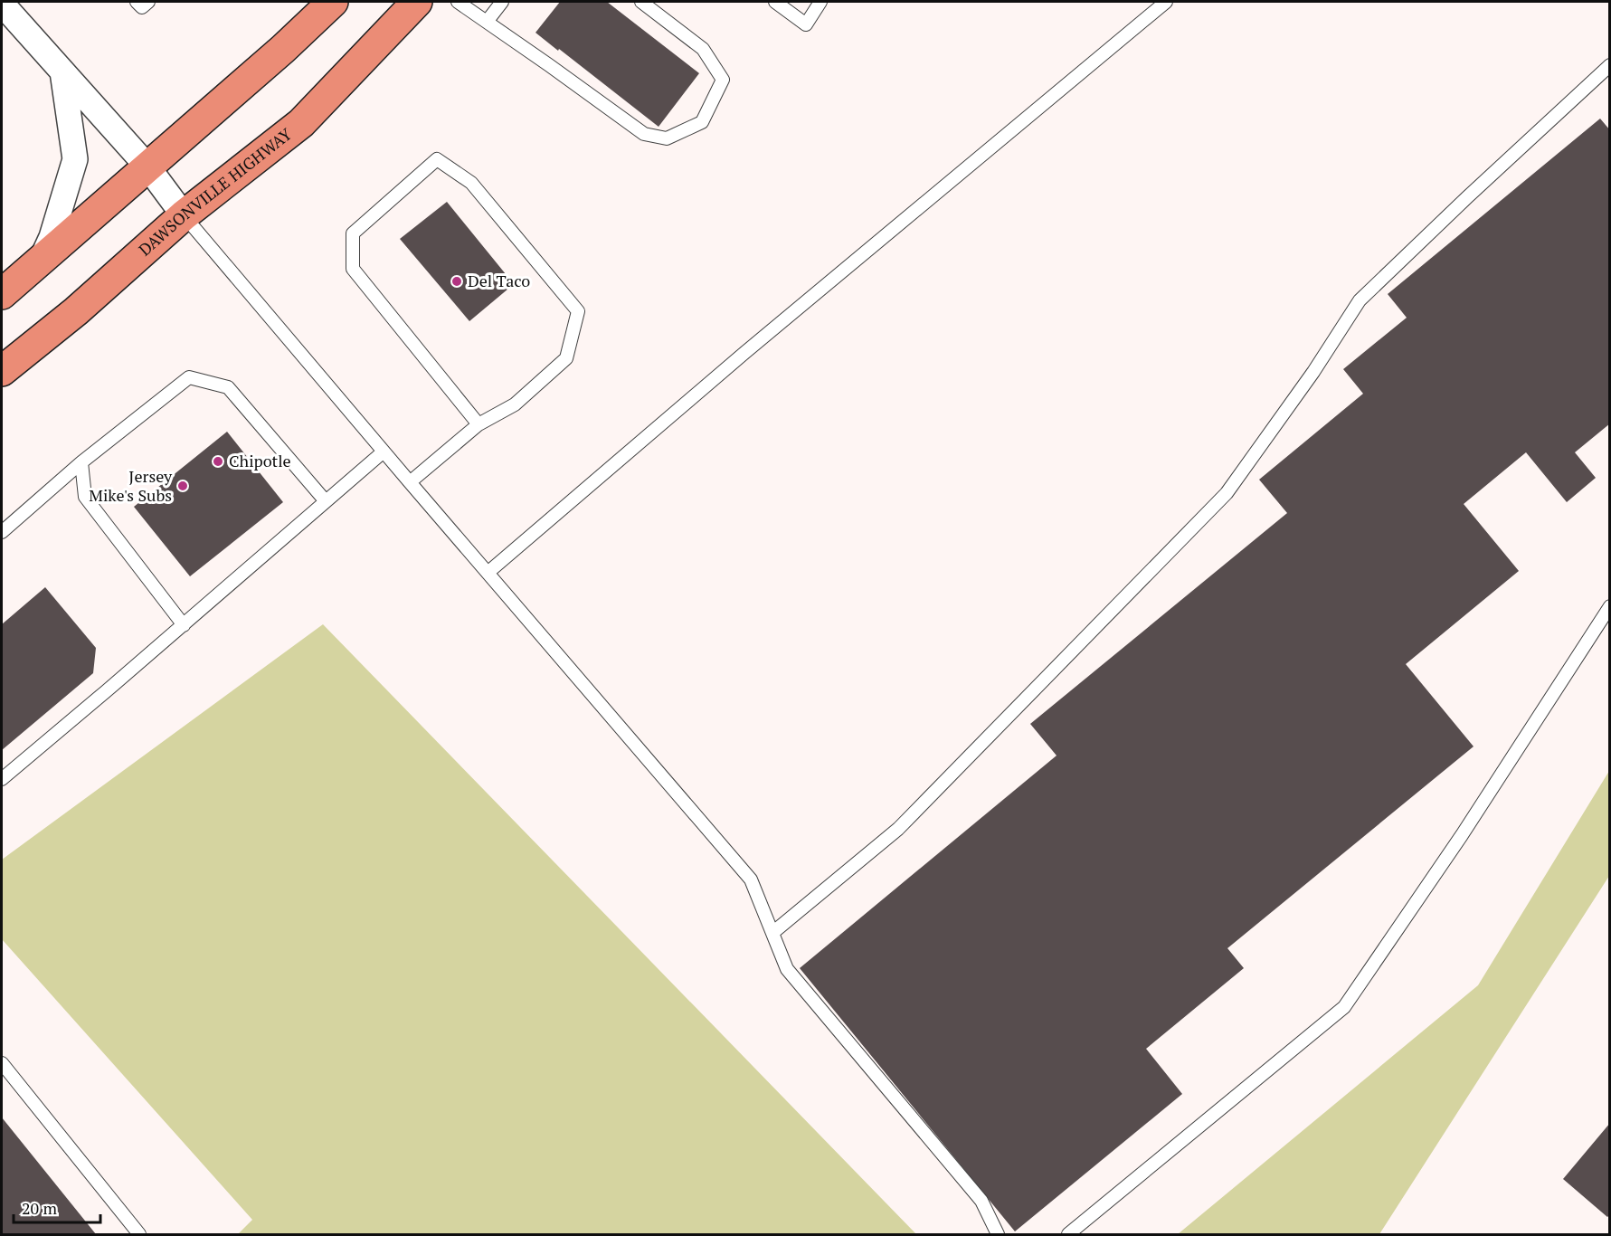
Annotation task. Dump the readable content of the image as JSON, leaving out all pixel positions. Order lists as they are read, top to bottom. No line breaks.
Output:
{"streets":{"main road":["DAWSONVILLE HIGHWAY"]},"places":["Del Taco","Chipotle","Jersey Mike's Subs"],"scale_bar":"20 m"}
